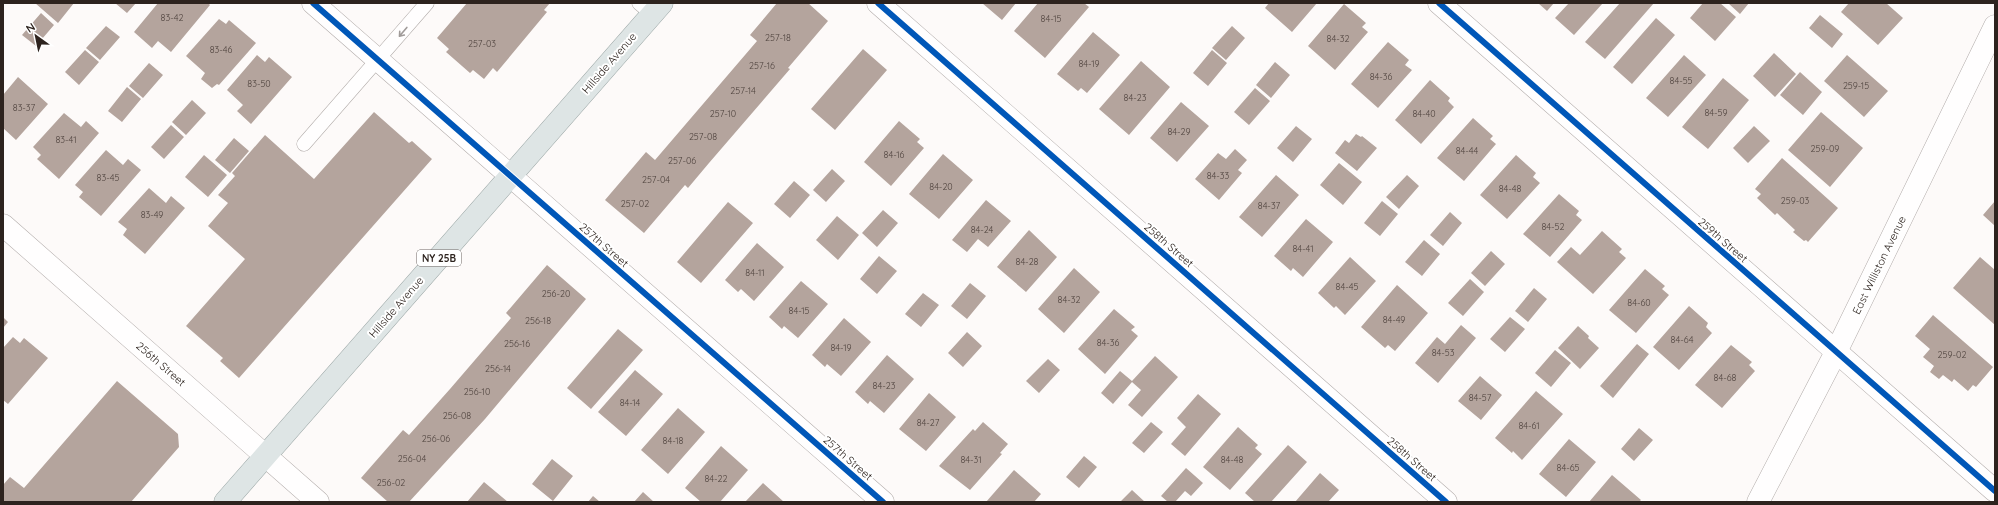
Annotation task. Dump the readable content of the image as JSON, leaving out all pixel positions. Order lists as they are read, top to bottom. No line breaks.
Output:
{"streets":{"main road":["Hillside Avenue","NY 25B"],"street":["259th Street","257th Street","258th Street","East Williston Avenue","256th Street"]},"crossings":[["Hillside Avenue","257th Street"],["Hillside Avenue","256th Street"],["259th Street","East Williston Avenue"]],"house_numbers":["83-42","84-15","257-18","84-32","257-03","83-46","84-19","257-16","84-36","84-55","83-50","259-15","257-14","84-23","83-37","84-59","257-10","84-40","84-29","257-08","83-41","259-09","84-44","84-16","257-06","84-33","83-45","257-04","84-20","84-48","259-03","257-02","84-37","83-49","84-52","84-24","84-41","84-28","84-11","84-45","256-20","84-32","84-60","84-15","84-49","256-18","84-64","84-36","256-16","84-19","84-53","259-02","256-14","84-68","84-23","256-10","84-57","84-14","256-08","84-27","84-61","256-06","84-18","256-04","84-31","84-48","84-65","84-22","256-02"],"north":"top left"}
